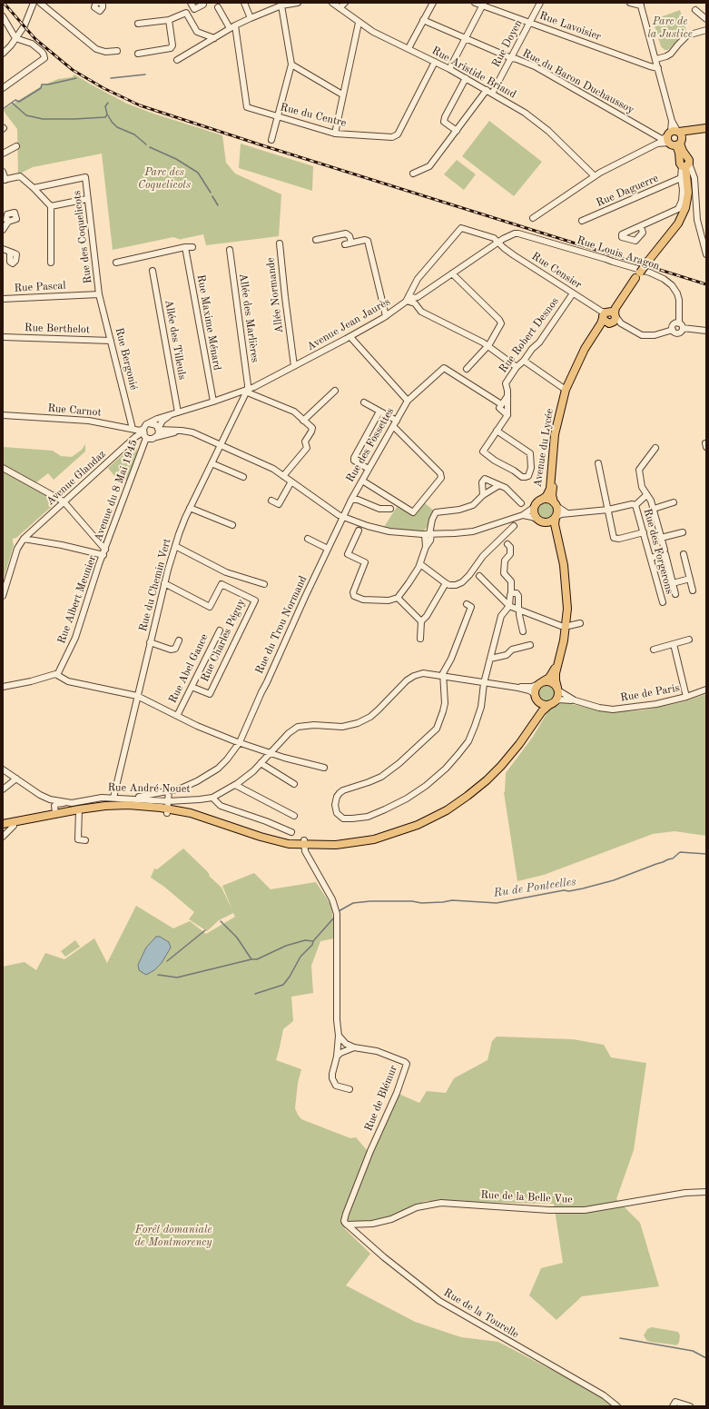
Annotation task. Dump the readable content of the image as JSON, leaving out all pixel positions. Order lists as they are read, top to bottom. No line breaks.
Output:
{"streets":{"main road":["Avenue du Lycée"],"street":["Rue Lavoisier","Rue Doyen","Rue Aristide Briand","Rue du Baron Duchaussoy","Rue du Centre","Rue Daguerre","Rue des Coquelicots","Rue Louis Aragon","Rue Censier","Rue Pascal","Allée Normande","Allée des Marlières","Rue Maxime Ménard","Avenue Jean Jaurès","Rue Berthelot","Rue Robert Desnos","Allée des Tilleuls","Rue Bergonié","Rue Carnot","Rue des Fossettes","Avenue Glandaz","Avenue du 8 Mai 1945","Rue des Forgerons","Rue du Chemin Vert","Rue Albert Meunier","Rue du Trou Normand","Rue Charles Péguy","Rue Abel Gance","Rue de Paris","Rue André Nouet","Rue de Blémur","Rue de la Belle Vue","Rue de la Tourelle"]},"crossings":[["Rue Lavoisier","Rue Doyen"],["Rue Doyen","Rue Aristide Briand"],["Rue Doyen","Rue du Baron Duchaussoy"],["Rue Aristide Briand","Rue du Centre"],["Rue du Baron Duchaussoy","Avenue du Lycée"],["Rue des Coquelicots","Rue Pascal"],["Rue des Coquelicots","Rue Bergonié"],["Rue Louis Aragon","Avenue Jean Jaurès"],["Rue Censier","Avenue Jean Jaurès"],["Rue Censier","Rue Robert Desnos"],["Rue Censier","Avenue du Lycée"],["Rue Pascal","Rue Bergonié"],["Allée Normande","Avenue Jean Jaurès"],["Allée des Marlières","Avenue Jean Jaurès"],["Allée des Marlières","Rue du Chemin Vert"],["Rue Maxime Ménard","Avenue Jean Jaurès"],["Avenue Jean Jaurès","Allée des Tilleuls"],["Avenue Jean Jaurès","Rue Carnot"],["Avenue Jean Jaurès","Rue des Fossettes"],["Avenue Jean Jaurès","Avenue Glandaz"],["Avenue Jean Jaurès","Avenue du 8 Mai 1945"],["Avenue Jean Jaurès","Rue du Chemin Vert"],["Rue Berthelot","Rue Bergonié"],["Rue Bergonié","Rue Carnot"],["Rue Carnot","Avenue Glandaz"],["Rue Carnot","Avenue du 8 Mai 1945"],["Rue des Fossettes","Rue du Trou Normand"],["Avenue Glandaz","Avenue du 8 Mai 1945"],["Avenue du 8 Mai 1945","Rue Albert Meunier"],["Rue du Chemin Vert","Rue Charles Péguy"],["Rue du Chemin Vert","Rue André Nouet"],["Rue du Trou Normand","Rue André Nouet"],["Rue Charles Péguy","Rue Abel Gance"],["Rue de Paris","Rue André Nouet"],["Rue de Blémur","Rue de la Belle Vue"],["Rue de Blémur","Rue de la Tourelle"],["Rue de la Belle Vue","Rue de la Tourelle"]],"water":["Ru de Pontcelles"],"parks":["Parc de la Justice","Parc des Coquelicots","Forêt domaniale de Montmorency"]}
